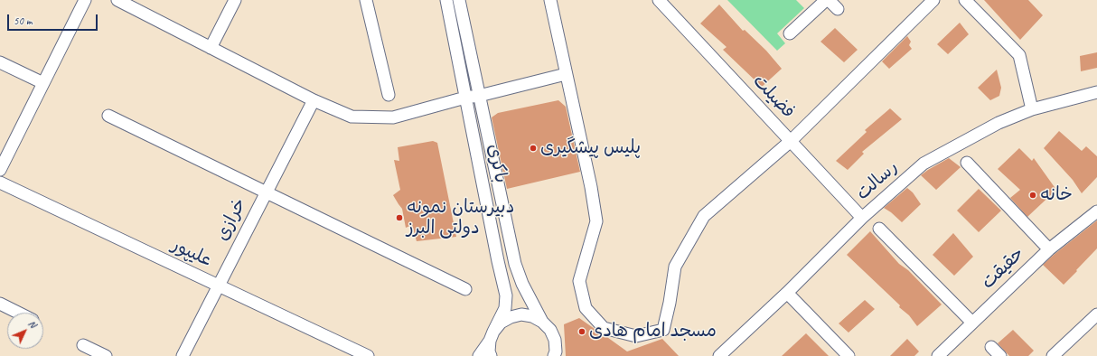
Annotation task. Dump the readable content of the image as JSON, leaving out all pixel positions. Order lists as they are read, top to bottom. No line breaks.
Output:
{"streets":{"street":["فضیلت","باکری","رسالت","خرازی","علیپور","حقیقت"]},"crossings":[["فضیلت","رسالت"],["خرازی","علیپور"]],"places":["پلیس پیشگیری","خانه","دبیرستان نمونه دولتی البرز","مسجد امام هادی"],"scale_bar":"50 m","north":"top right"}
